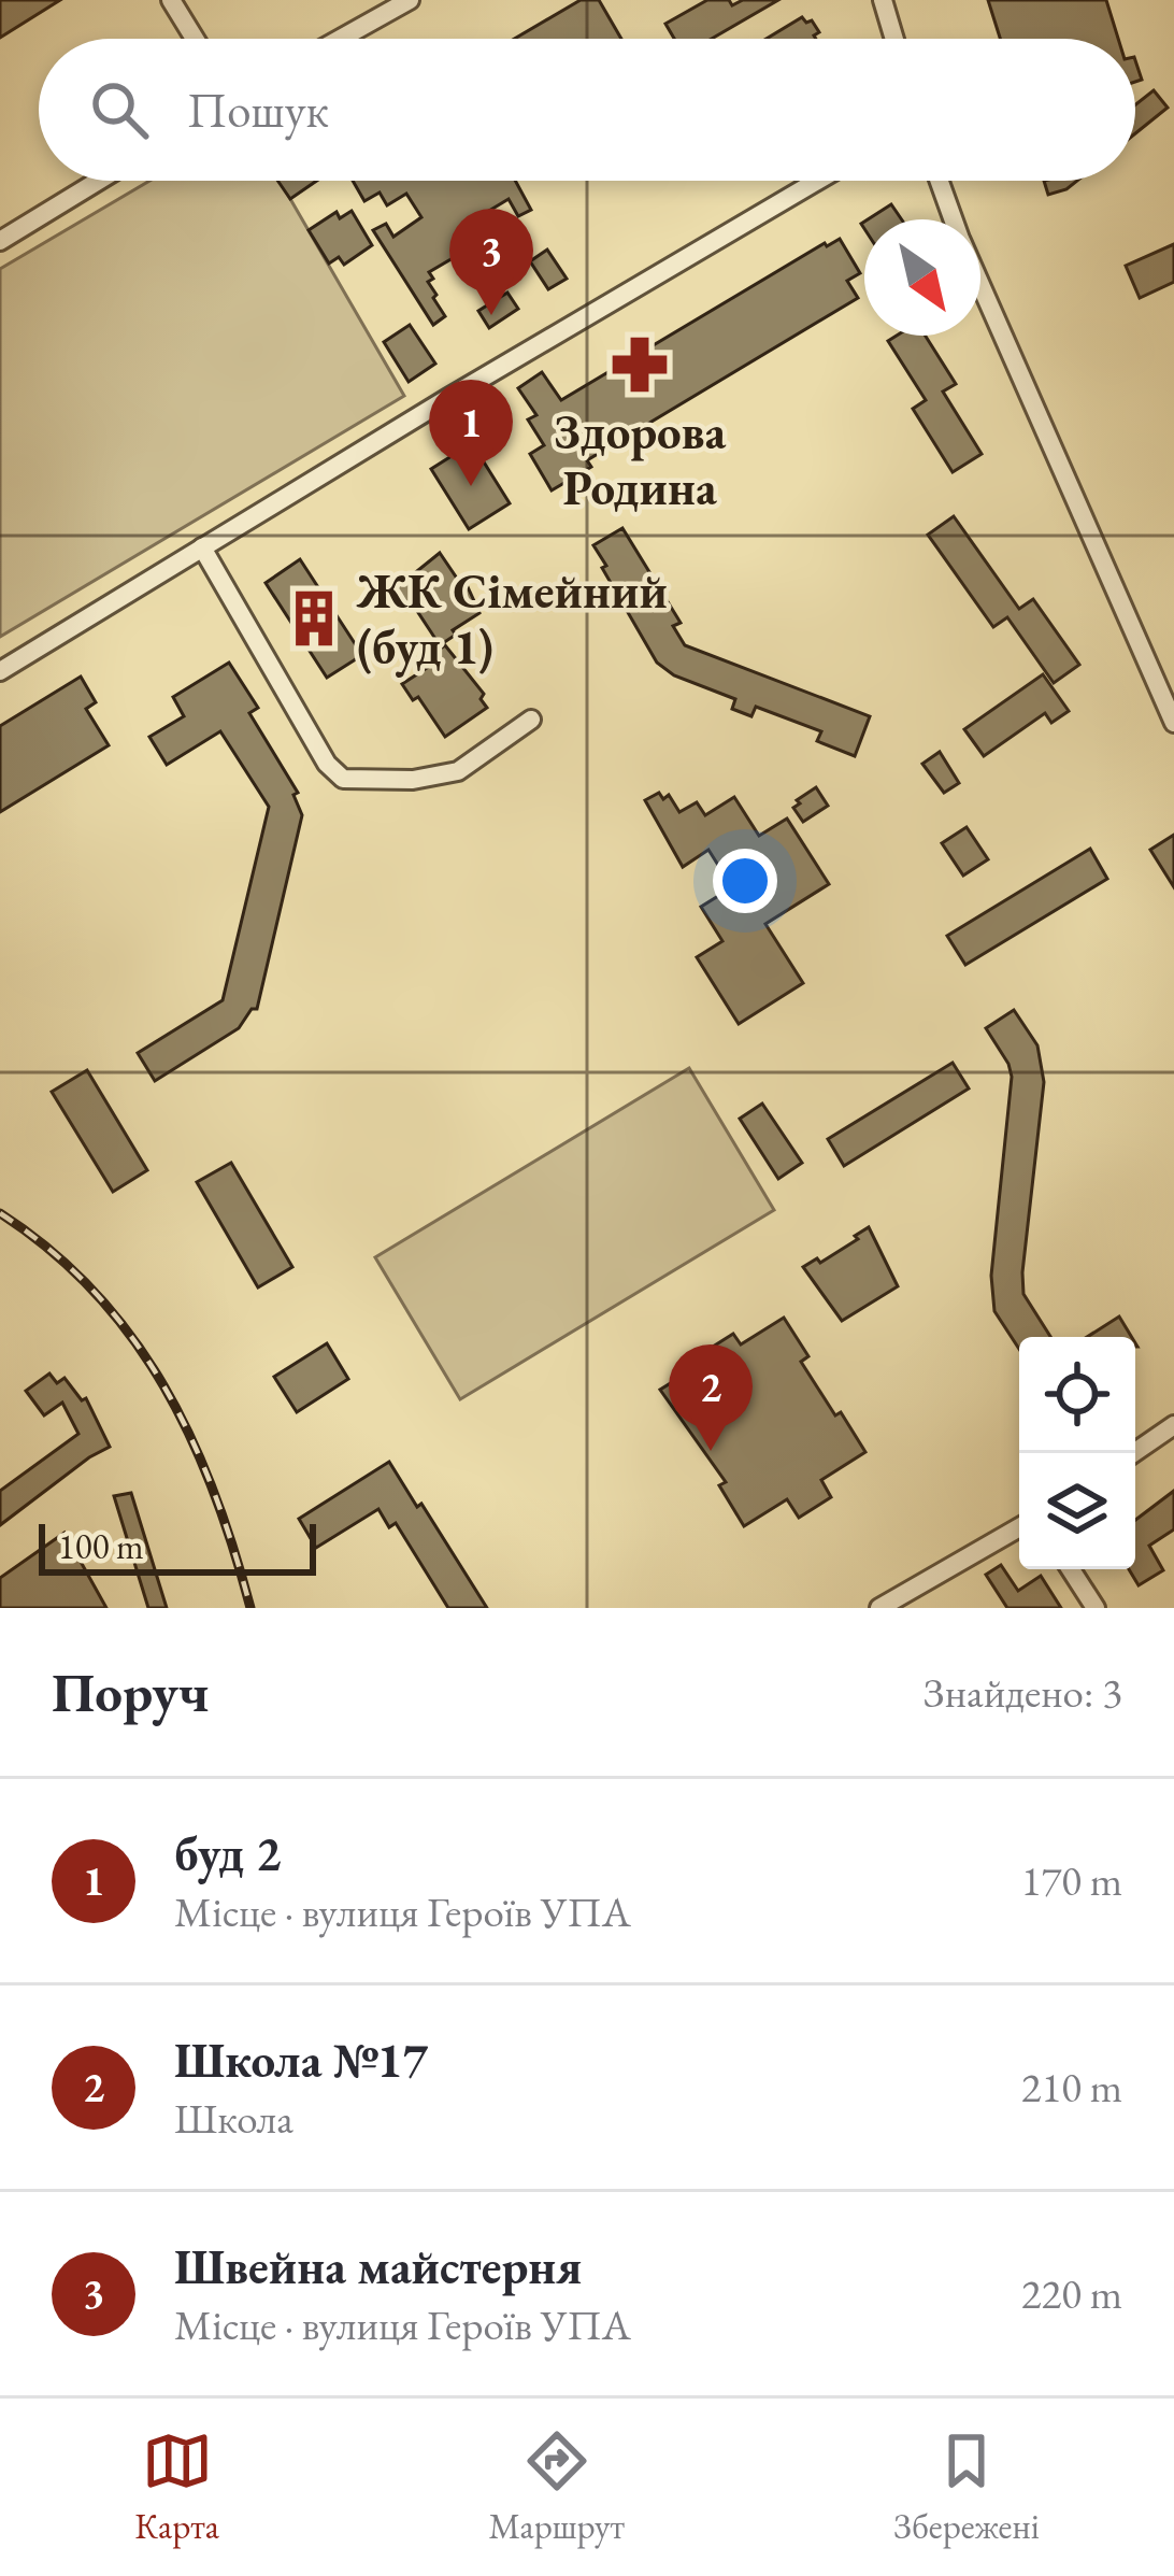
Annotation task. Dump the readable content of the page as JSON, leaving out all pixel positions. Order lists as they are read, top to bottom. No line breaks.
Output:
{"places":{"pharmacy":["Здорова Родина"],"building":["ЖК Сімейний (буд 1)"]},"scale_bar":"100 m","north":"bottom right","page":{"search":"Пошук","pins":["3","1","2"],"scale":"100 m","heading":["Поруч","Знайдено: 3"],"list":[{"mark":"1","name":"буд 2","note":"Місце · вулиця Героїв УПА","value":"170 m"},{"mark":"2","name":"Школа №17","note":"Школа","value":"210 m"},{"mark":"3","name":"Швейна майстерня","note":"Місце · вулиця Героїв УПА","value":"220 m"}],"nav":["Карта","Маршрут","Збережені"]}}
